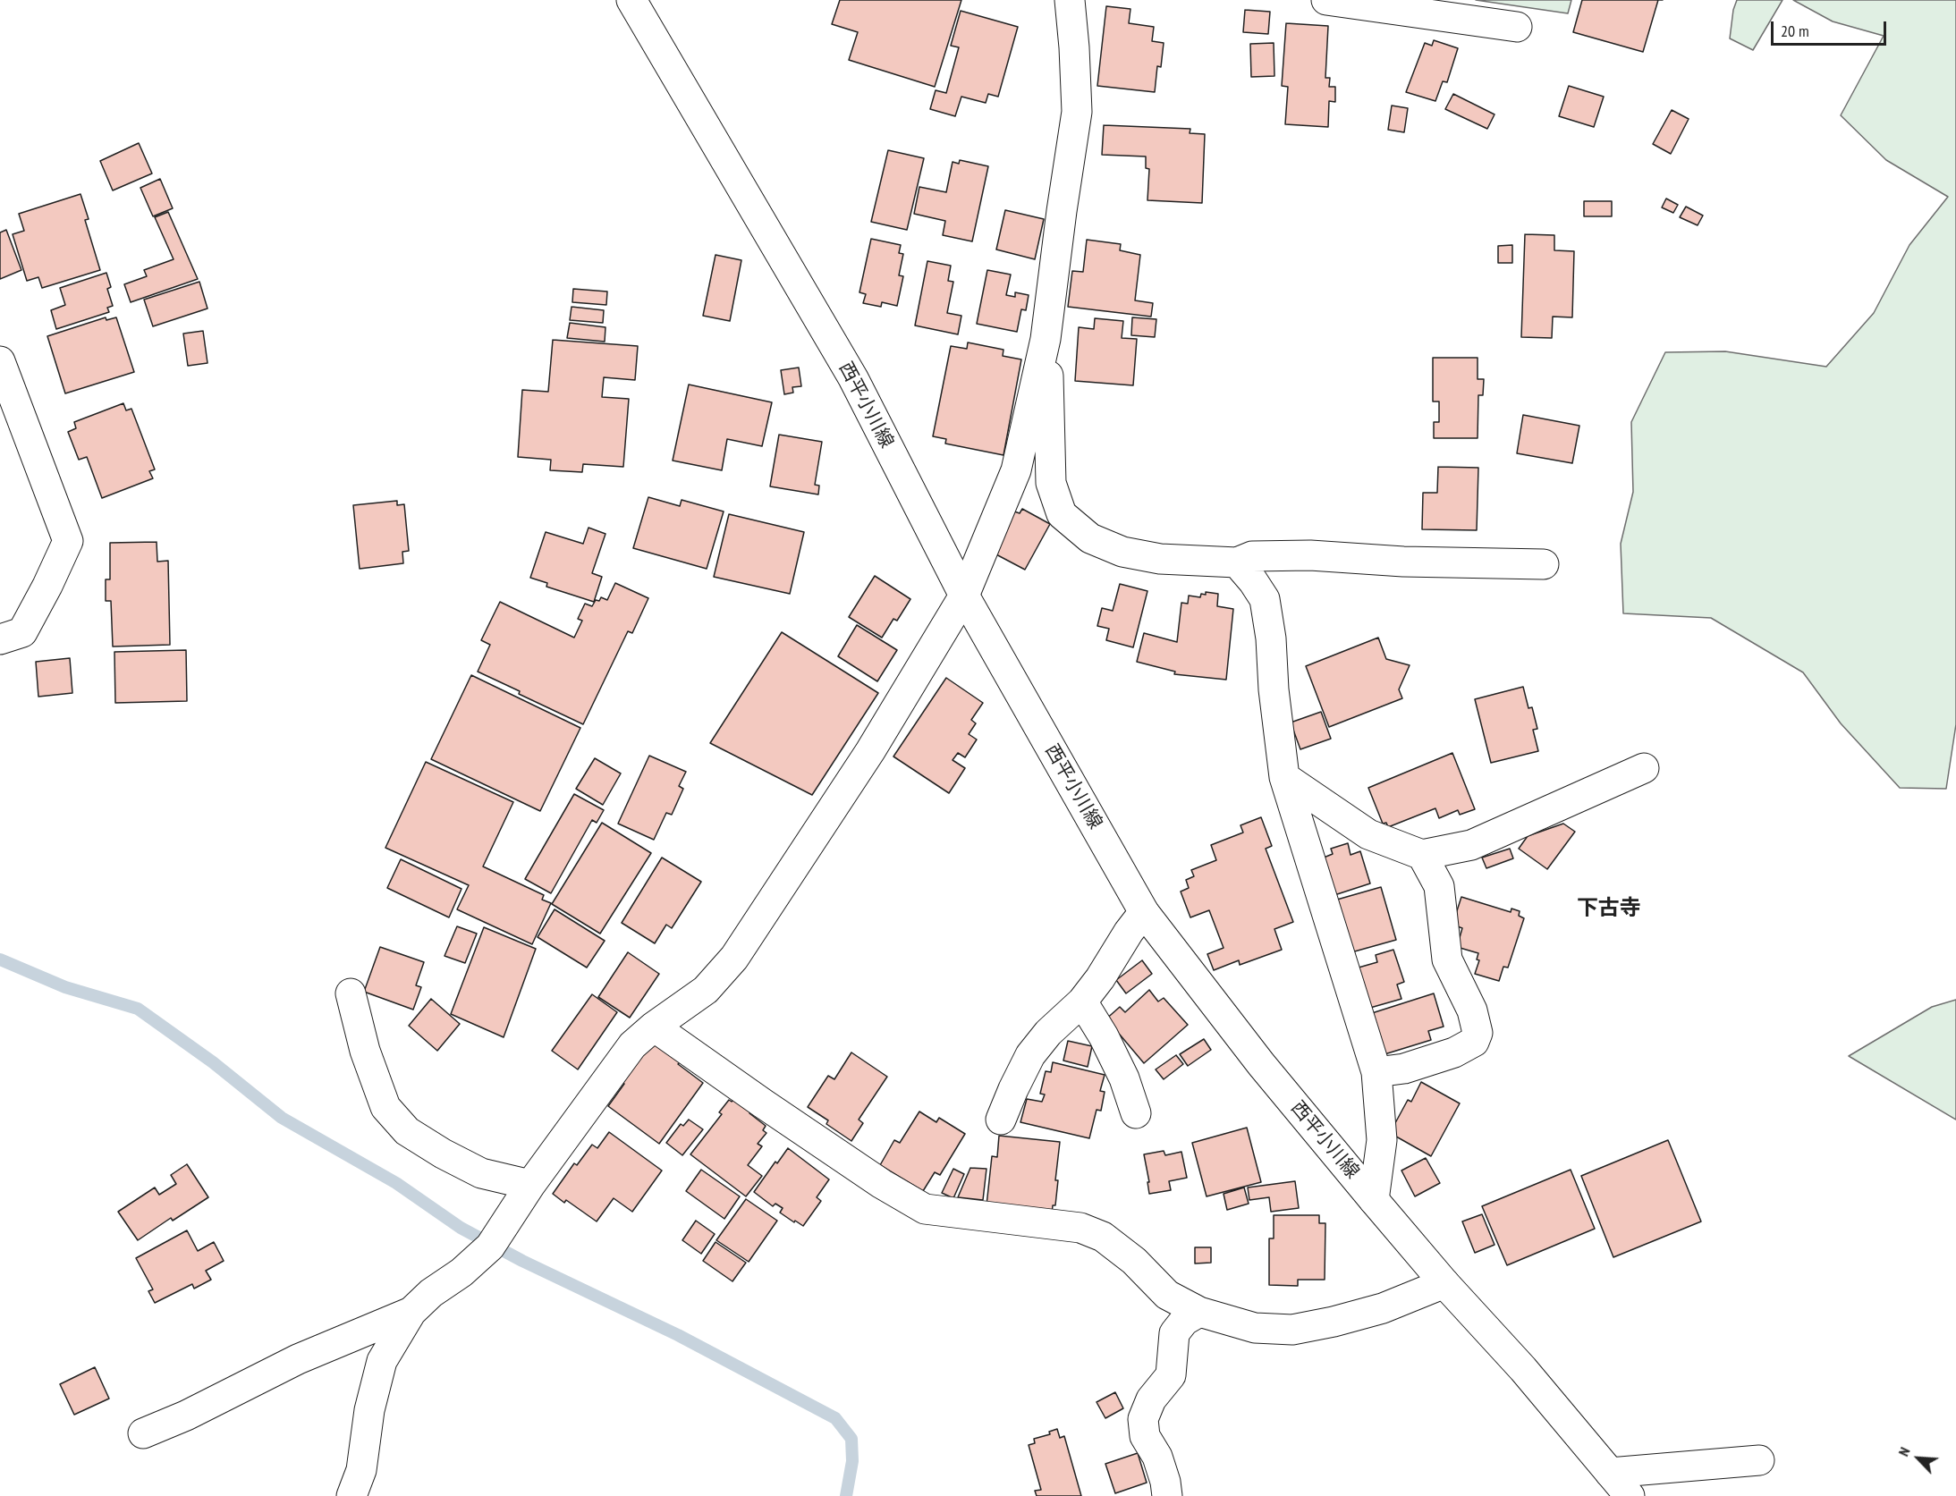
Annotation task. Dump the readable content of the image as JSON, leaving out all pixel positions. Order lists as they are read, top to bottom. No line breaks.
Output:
{"streets":{"street":["西平小川線"]},"districts":["下古寺"],"scale_bar":"20 m","north":"top left"}
